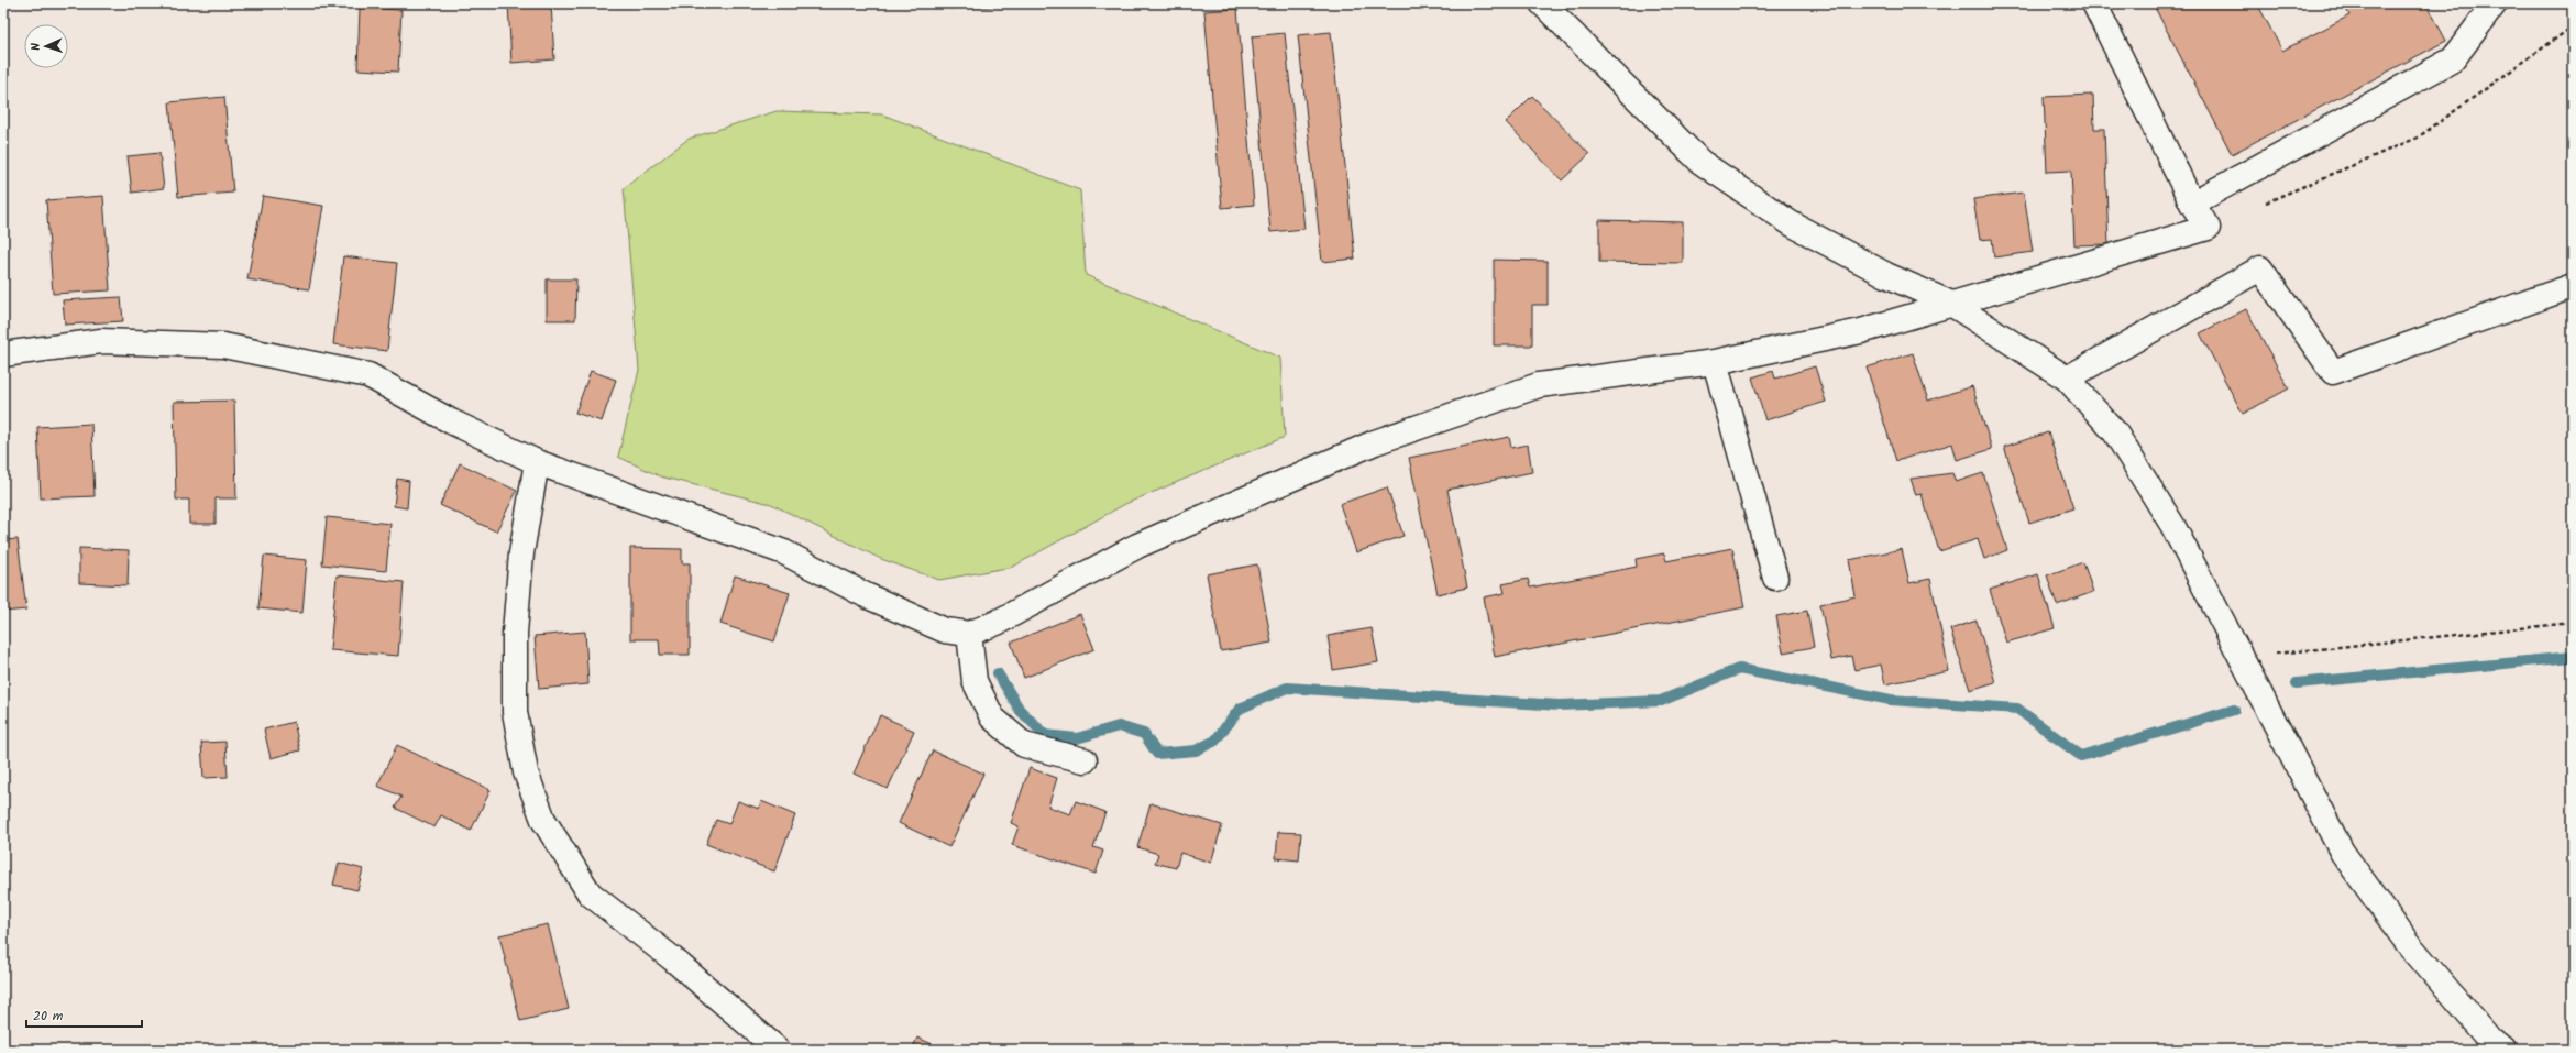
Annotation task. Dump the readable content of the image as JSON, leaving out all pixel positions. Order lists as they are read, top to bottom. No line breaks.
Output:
{"scale_bar":"20 m","north":"left"}
